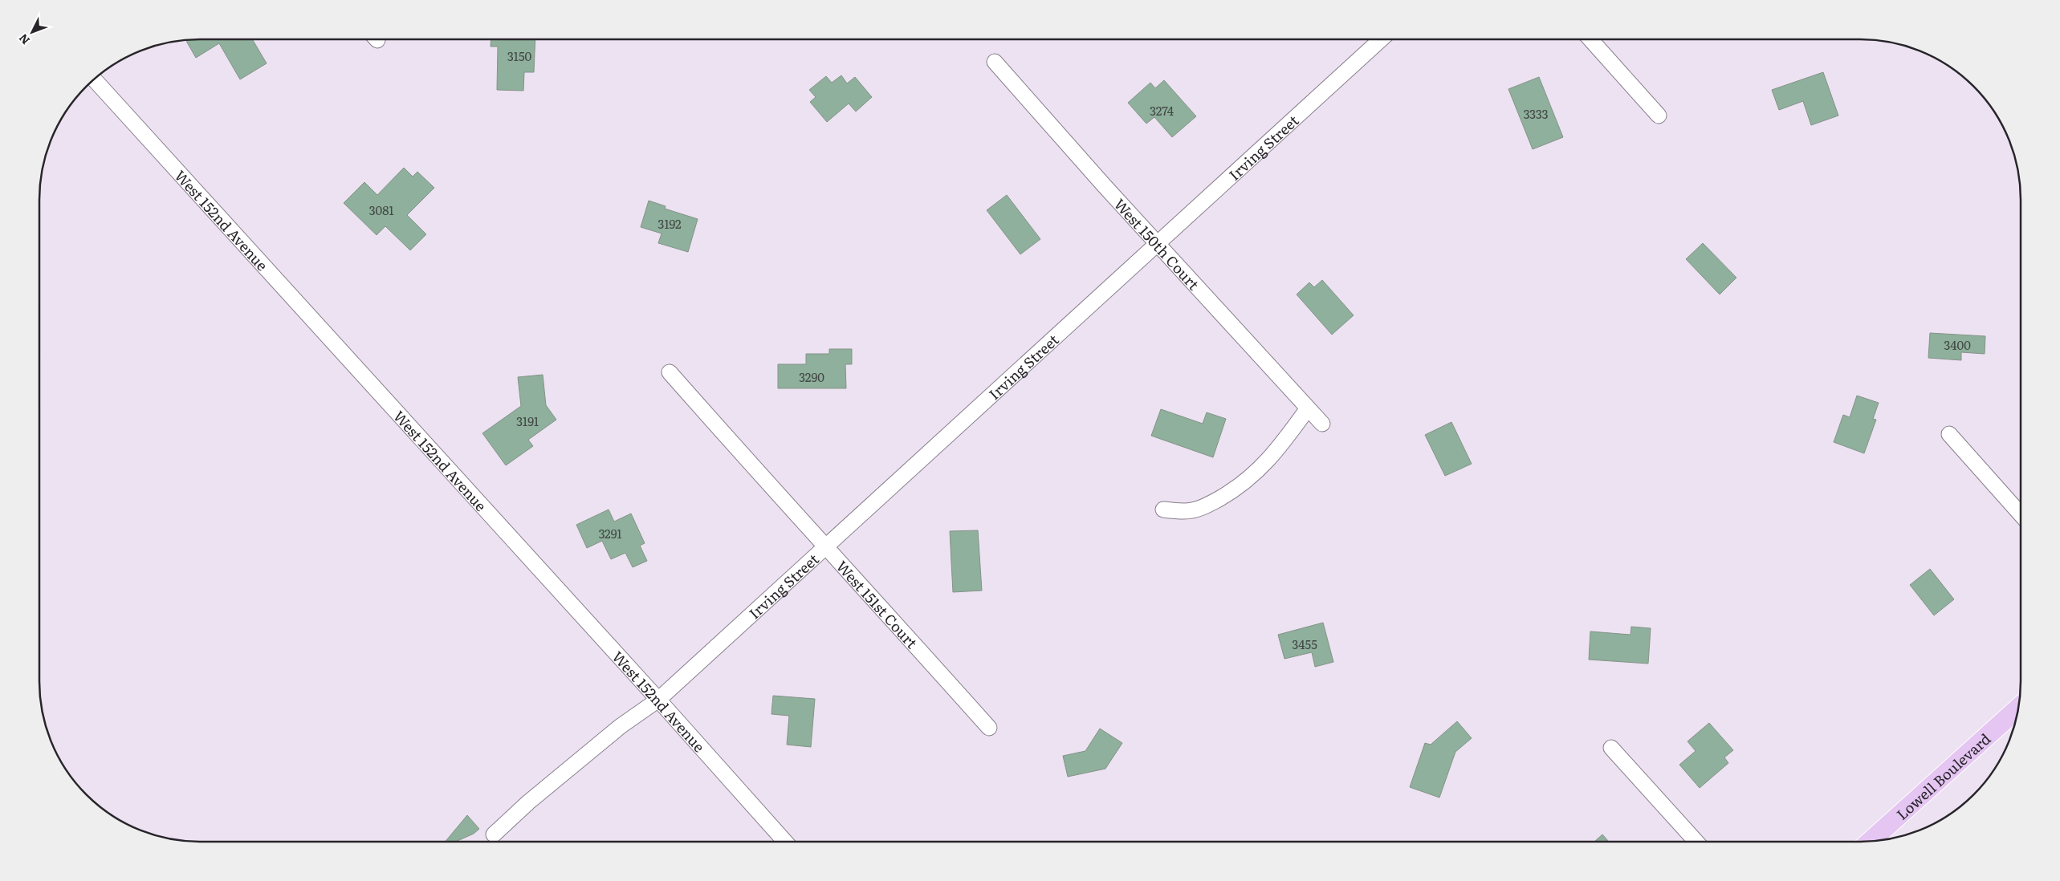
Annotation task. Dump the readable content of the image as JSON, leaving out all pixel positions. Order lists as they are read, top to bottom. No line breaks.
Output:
{"streets":{"main road":["Lowell Boulevard"],"street":["Irving Street","West 152nd Avenue","West 150th Court","West 151st Court"]},"crossings":[["Irving Street","West 152nd Avenue"],["Irving Street","West 150th Court"],["Irving Street","West 151st Court"]],"house_numbers":["3150","3274","3333","3081","3192","3400","3290","3191","3291","3455"],"north":"bottom left"}
